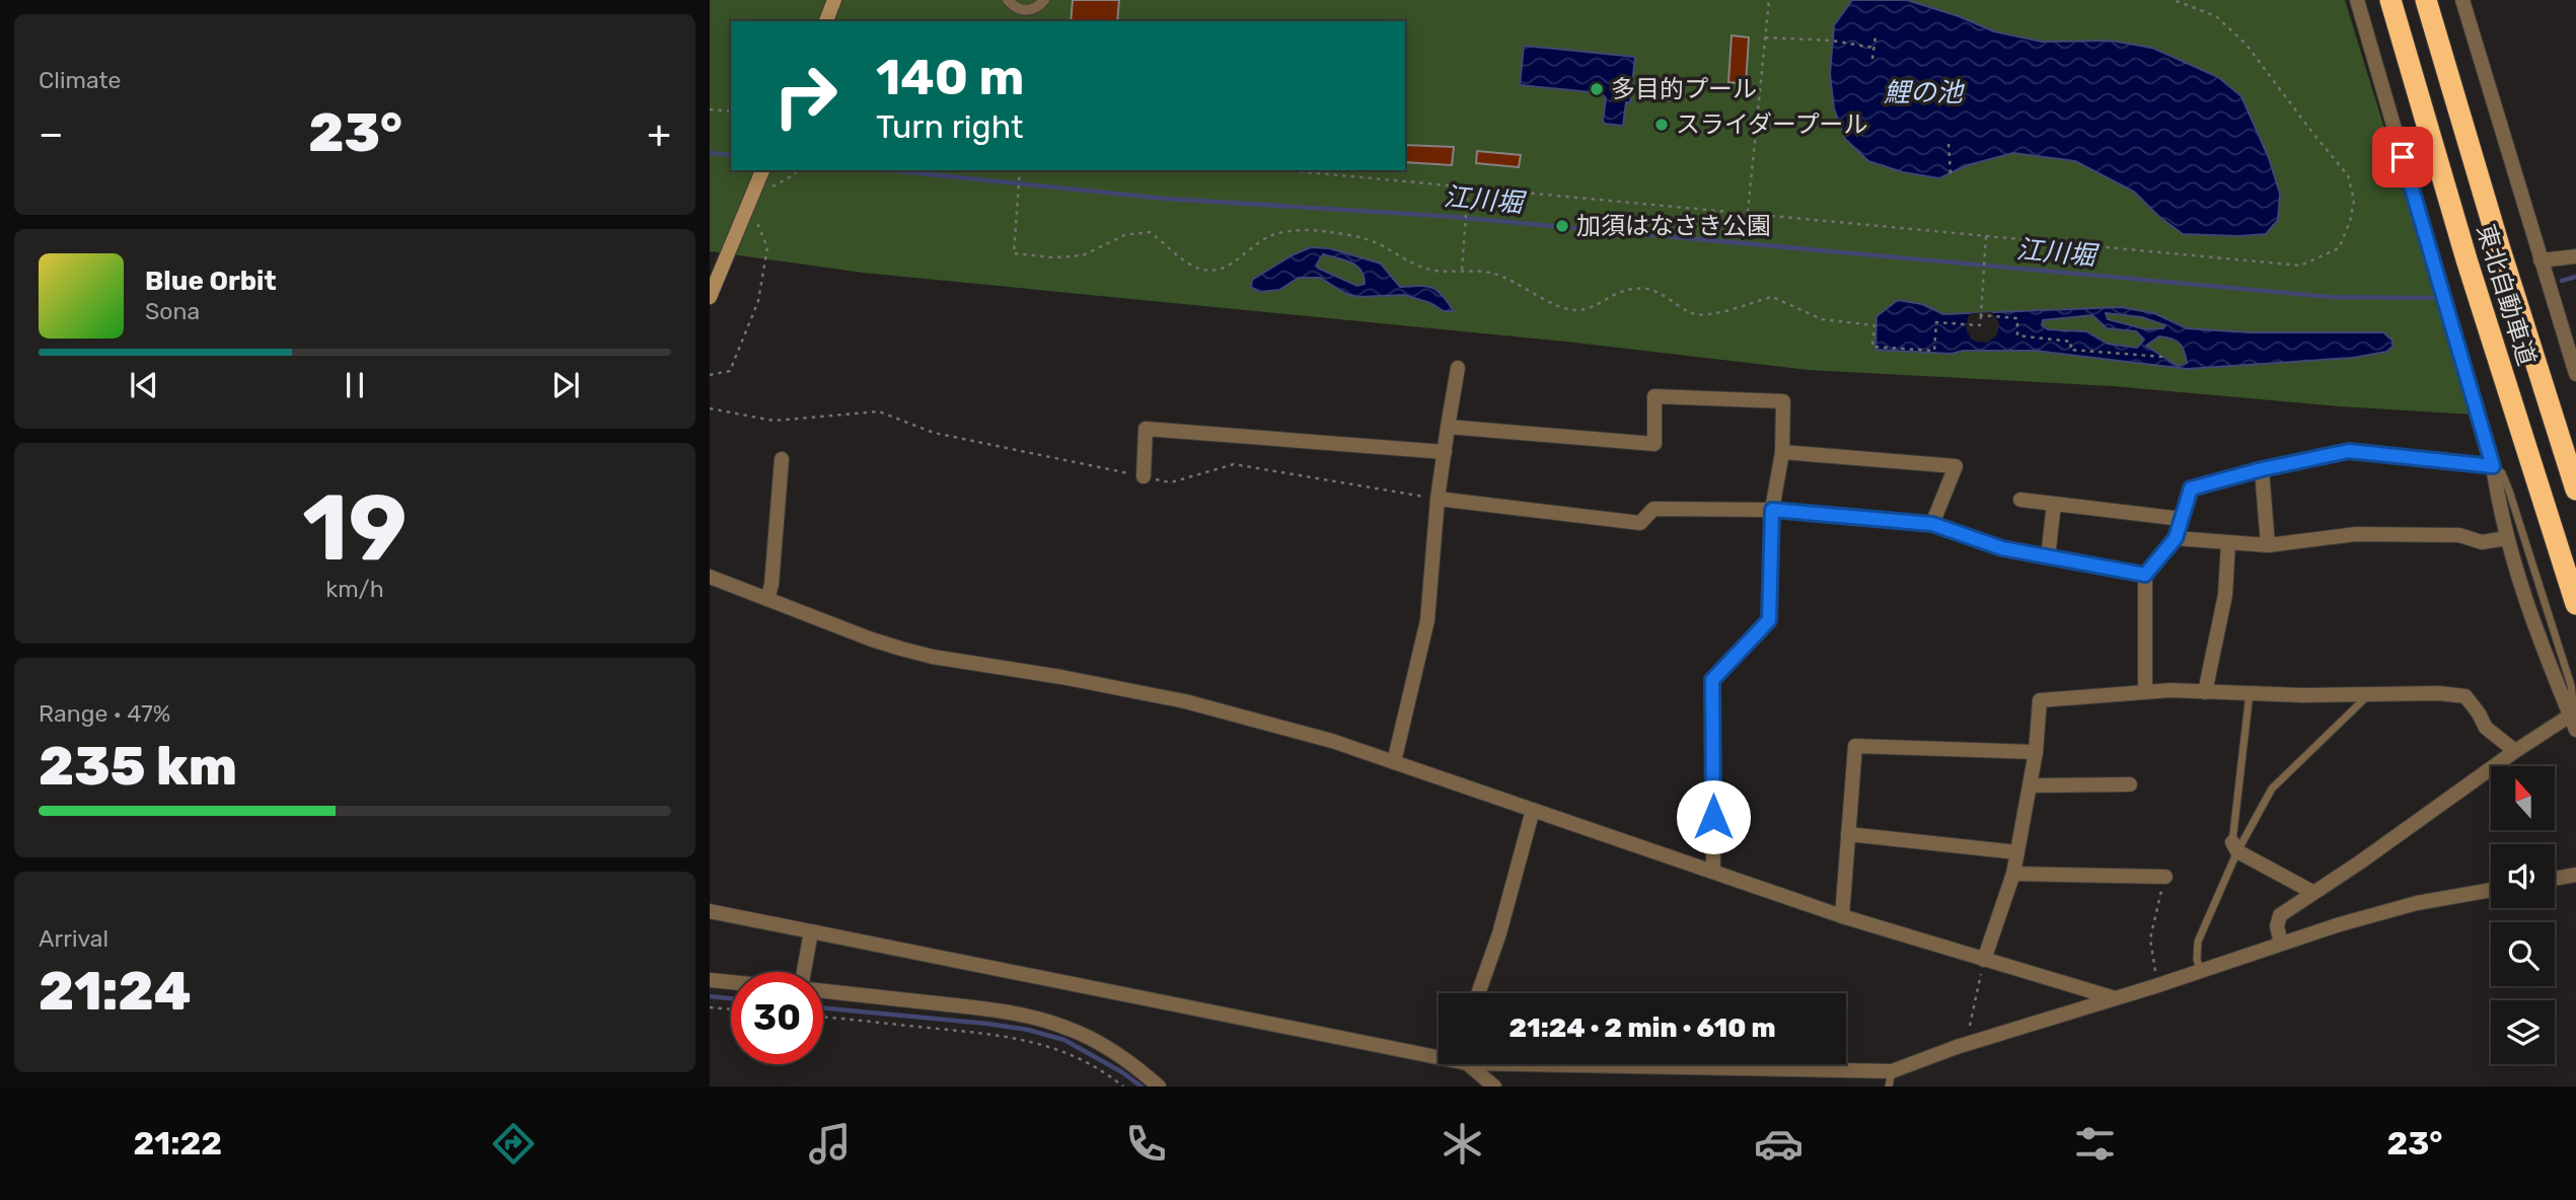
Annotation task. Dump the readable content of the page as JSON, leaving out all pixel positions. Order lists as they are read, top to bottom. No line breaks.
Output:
{"streets":{"highway":["東北自動車道"]},"water":["鯉の池","江川堀"],"places":["多目的プール","スライダープール","加須はなさき公園"],"north":"top","page":{"tile":["Climate",["19","km/h"],["Range · 47%","235 km"],["Arrival","21:24"]],"turn":["140 m","Turn right"],"heat":["−","23°","+"],"song":["Blue Orbit","Sona"],"limit":"30","trip":"21:24 · 2 min · 610 m","tabs":["21:22","23°"]}}
